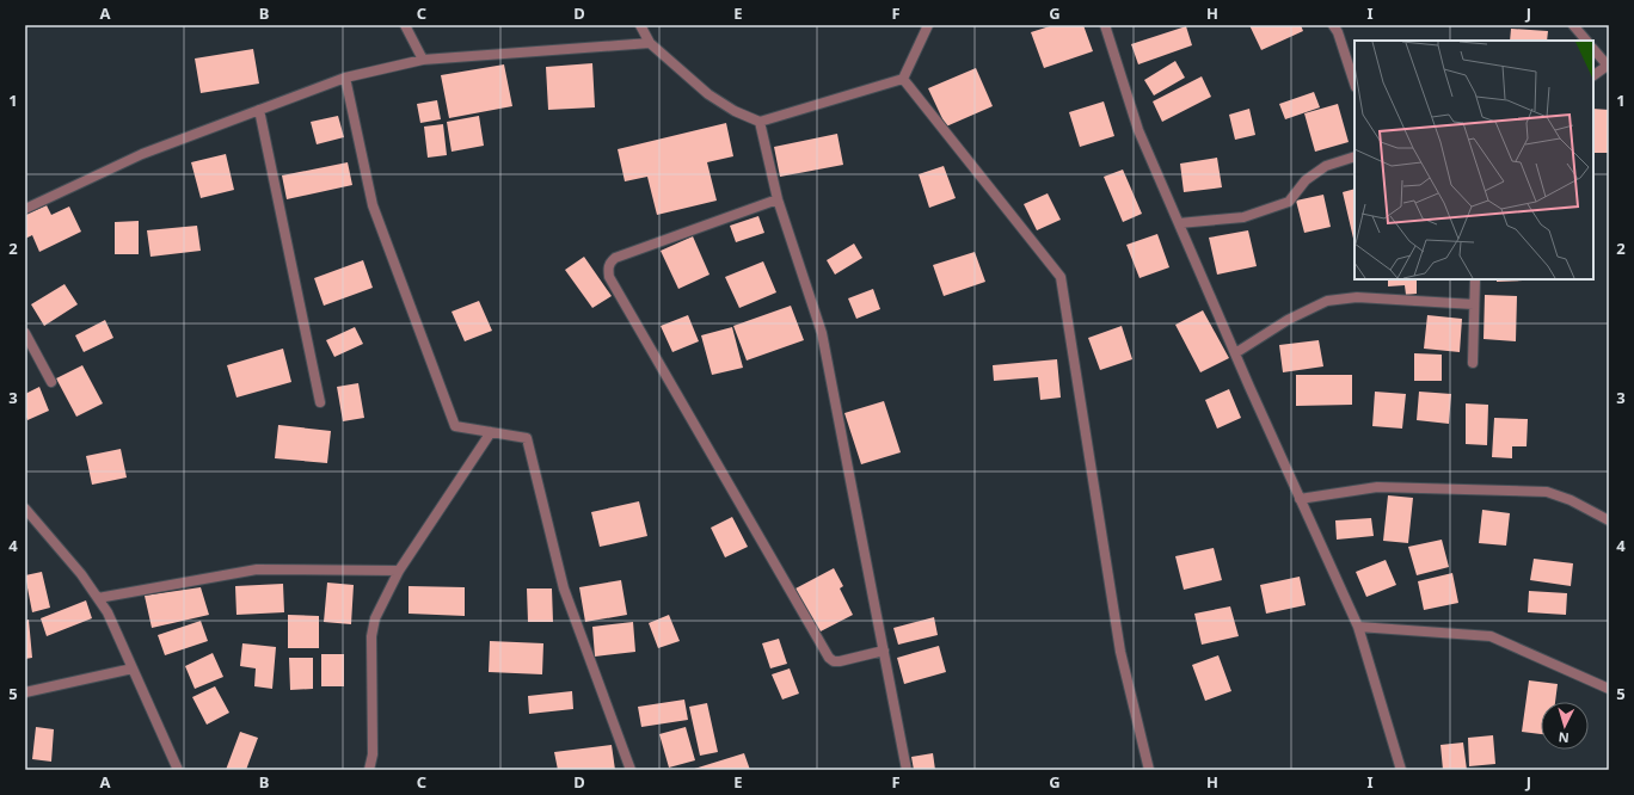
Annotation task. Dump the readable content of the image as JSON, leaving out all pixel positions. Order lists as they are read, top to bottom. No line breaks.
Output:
{"north":"bottom","grid":{"columns":["A","B","C","D","E","F","G","H","I","J"],"rows":["1","2","3","4","5"]}}
